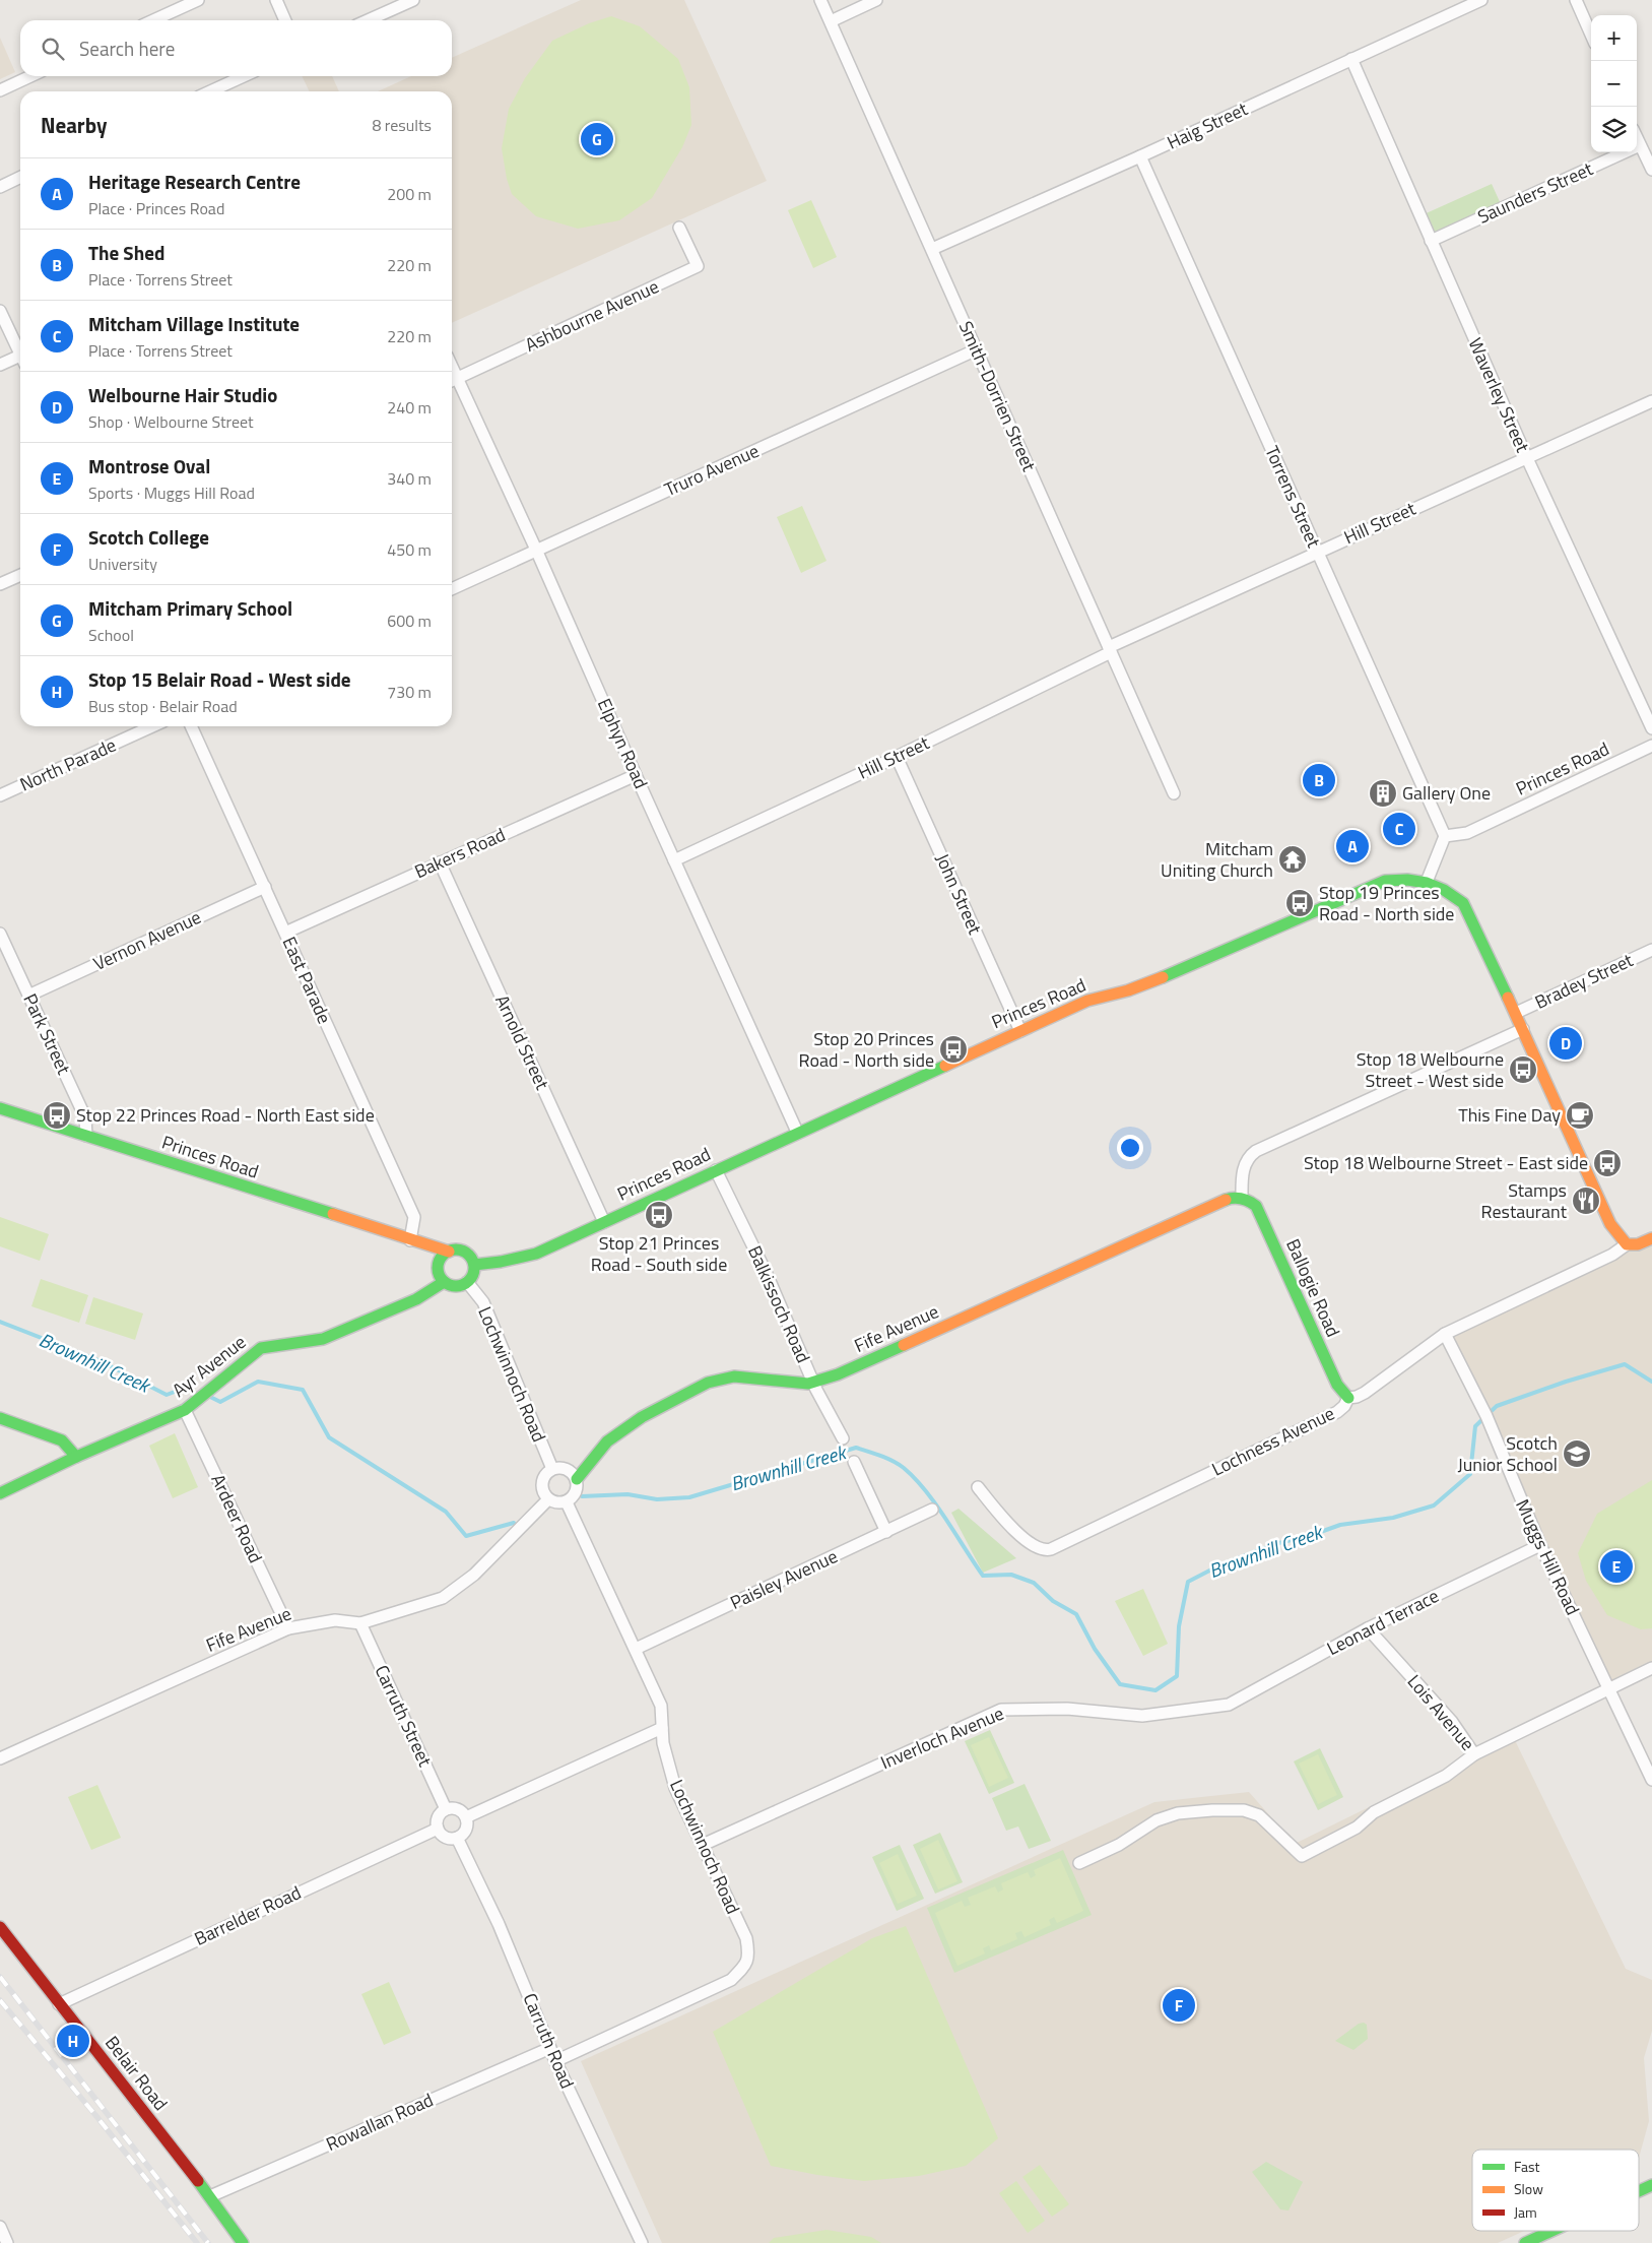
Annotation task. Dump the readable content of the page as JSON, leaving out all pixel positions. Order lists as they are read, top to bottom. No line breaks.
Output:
{"streets":{"street":["Haig Street","Saunders Street","Ashbourne Avenue","Waverley Street","Smith-Dorrien Street","Truro Avenue","Torrens Street","Hill Street","Elphyn Road","North Parade","Princes Road","Bakers Road","John Street","Vernon Avenue","East Parade","Bradey Street","Park Street","Arnold Street","Ballogie Road","Balkissoch Road","Fife Avenue","Ayr Avenue","Lochwinnoch Road","Lochness Avenue","Ardeer Road","Muggs Hill Road","Paisley Avenue","Leonard Terrace","Lois Avenue","Carruth Street","Inverloch Avenue","Barrelder Road","Carruth Road","Belair Road","Rowallan Road"]},"crossings":[["Haig Street","Waverley Street"],["Haig Street","Smith-Dorrien Street"],["Haig Street","Torrens Street"],["Saunders Street","Waverley Street"],["Ashbourne Avenue","Elphyn Road"],["Waverley Street","Hill Street"],["Smith-Dorrien Street","Truro Avenue"],["Smith-Dorrien Street","Hill Street"],["Truro Avenue","Elphyn Road"],["Torrens Street","Hill Street"],["Torrens Street","Princes Road"],["Hill Street","Elphyn Road"],["Hill Street","John Street"],["Elphyn Road","Princes Road"],["Elphyn Road","Bakers Road"],["Princes Road","John Street"],["Princes Road","East Parade"],["Princes Road","Park Street"],["Princes Road","Arnold Street"],["Princes Road","Balkissoch Road"],["Princes Road","Ayr Avenue"],["Princes Road","Lochwinnoch Road"],["Bakers Road","East Parade"],["Bakers Road","Arnold Street"],["Vernon Avenue","East Parade"],["Vernon Avenue","Park Street"],["Ballogie Road","Fife Avenue"],["Ballogie Road","Lochness Avenue"],["Balkissoch Road","Fife Avenue"],["Fife Avenue","Lochwinnoch Road"],["Fife Avenue","Ardeer Road"],["Fife Avenue","Carruth Street"],["Ayr Avenue","Lochwinnoch Road"],["Ayr Avenue","Ardeer Road"],["Lochwinnoch Road","Paisley Avenue"],["Lochwinnoch Road","Inverloch Avenue"],["Lochwinnoch Road","Carruth Road"],["Lochness Avenue","Muggs Hill Road"],["Muggs Hill Road","Leonard Terrace"],["Muggs Hill Road","Lois Avenue"],["Leonard Terrace","Lois Avenue"],["Leonard Terrace","Inverloch Avenue"],["Carruth Street","Barrelder Road"],["Carruth Street","Carruth Road"],["Barrelder Road","Carruth Road"],["Barrelder Road","Belair Road"],["Carruth Road","Rowallan Road"],["Belair Road","Rowallan Road"]],"water":["Brownhill Creek"],"places":{"building":["Gallery One"],"temple":["Mitcham Uniting Church"],"bus stop":["Stop 19 Princes Road - North side","Stop 20 Princes Road - North side","Stop 18 Welbourne Street - West side","Stop 22 Princes Road - North East side","Stop 18 Welbourne Street - East side","Stop 21 Princes Road - South side"],"cafe":["This Fine Day"],"restaurant":["Stamps Restaurant"],"school or university":["Scotch Junior School"]},"legend":["Fast","Slow","Jam"],"page":{"map_buttons":["+","−"],"search":"Search here","heading":["Nearby","8 results"],"pins":["G","B","C","A","D","E","F","H"],"list":[{"mark":"A","name":"Heritage Research Centre","note":"Place · Princes Road","value":"200 m"},{"mark":"B","name":"The Shed","note":"Place · Torrens Street","value":"220 m"},{"mark":"C","name":"Mitcham Village Institute","note":"Place · Torrens Street","value":"220 m"},{"mark":"D","name":"Welbourne Hair Studio","note":"Shop · Welbourne Street","value":"240 m"},{"mark":"E","name":"Montrose Oval","note":"Sports · Muggs Hill Road","value":"340 m"},{"mark":"F","name":"Scotch College","note":"University","value":"450 m"},{"mark":"G","name":"Mitcham Primary School","note":"School","value":"600 m"},{"mark":"H","name":"Stop 15 Belair Road - West side","note":"Bus stop · Belair Road","value":"730 m"}]}}
